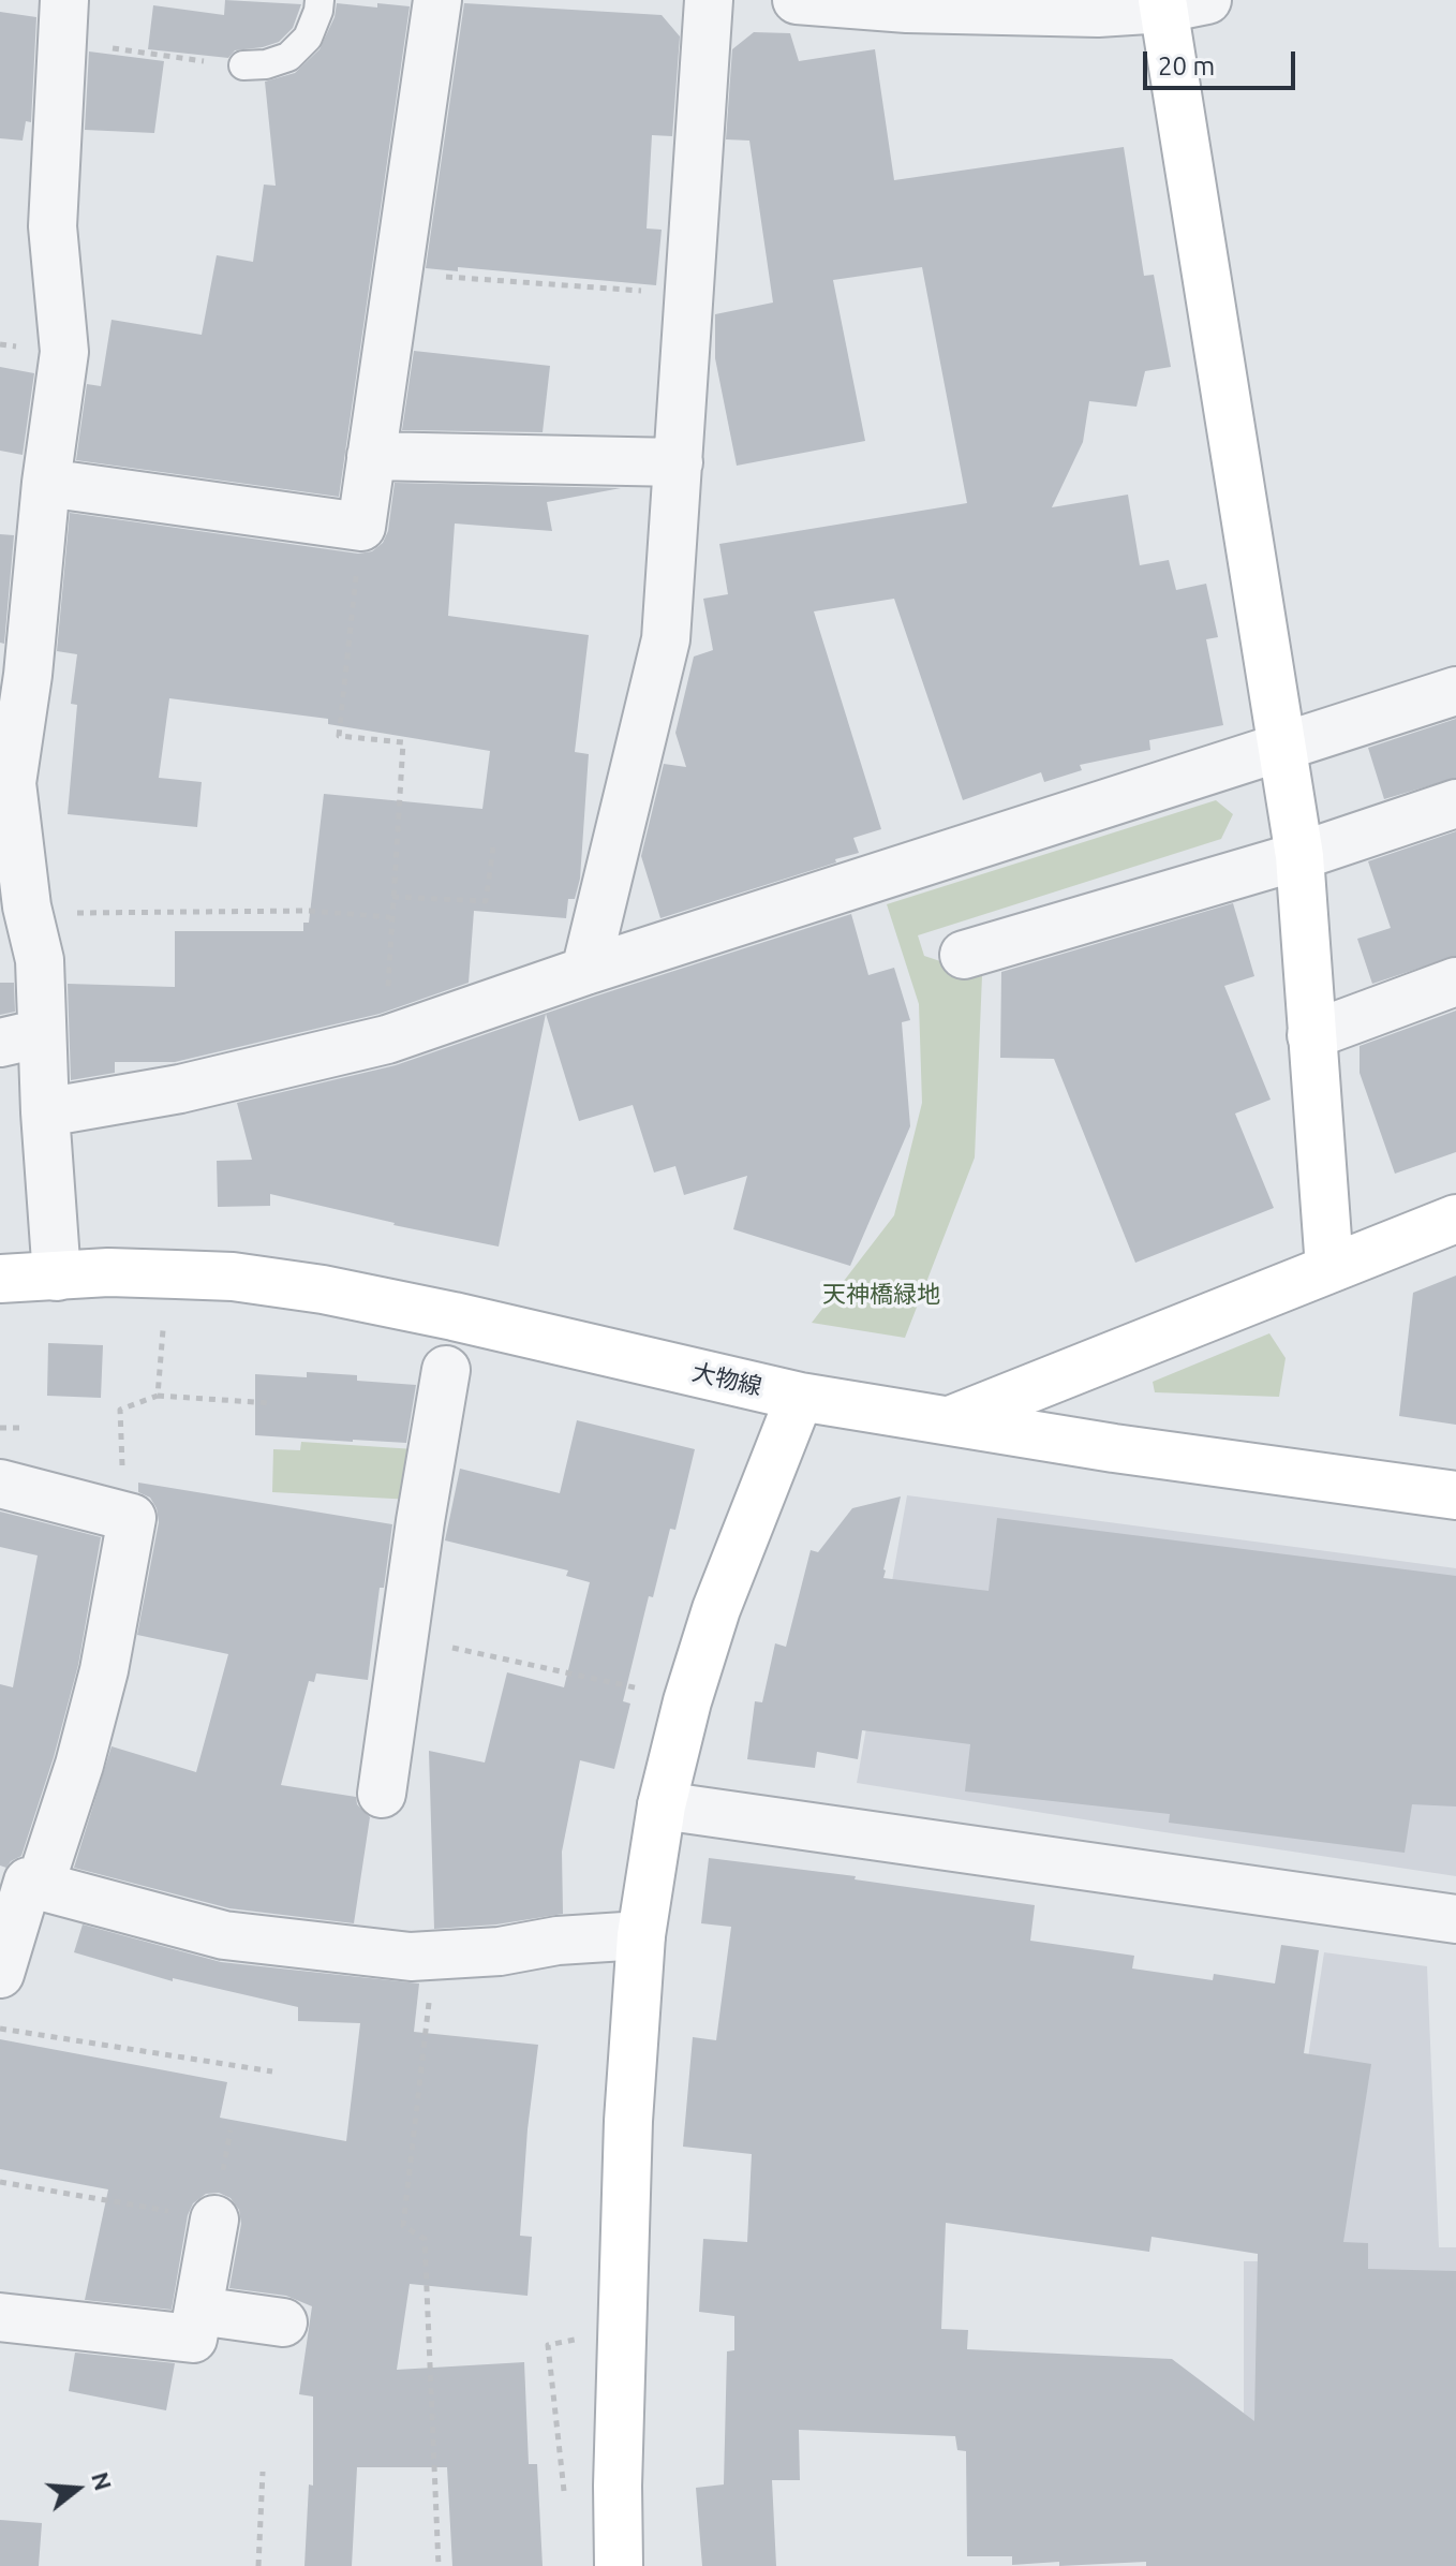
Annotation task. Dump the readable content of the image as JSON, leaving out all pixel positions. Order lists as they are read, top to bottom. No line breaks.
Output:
{"streets":{"street":["大物線"]},"parks":["天神橋緑地"],"scale_bar":"20 m","north":"right"}
